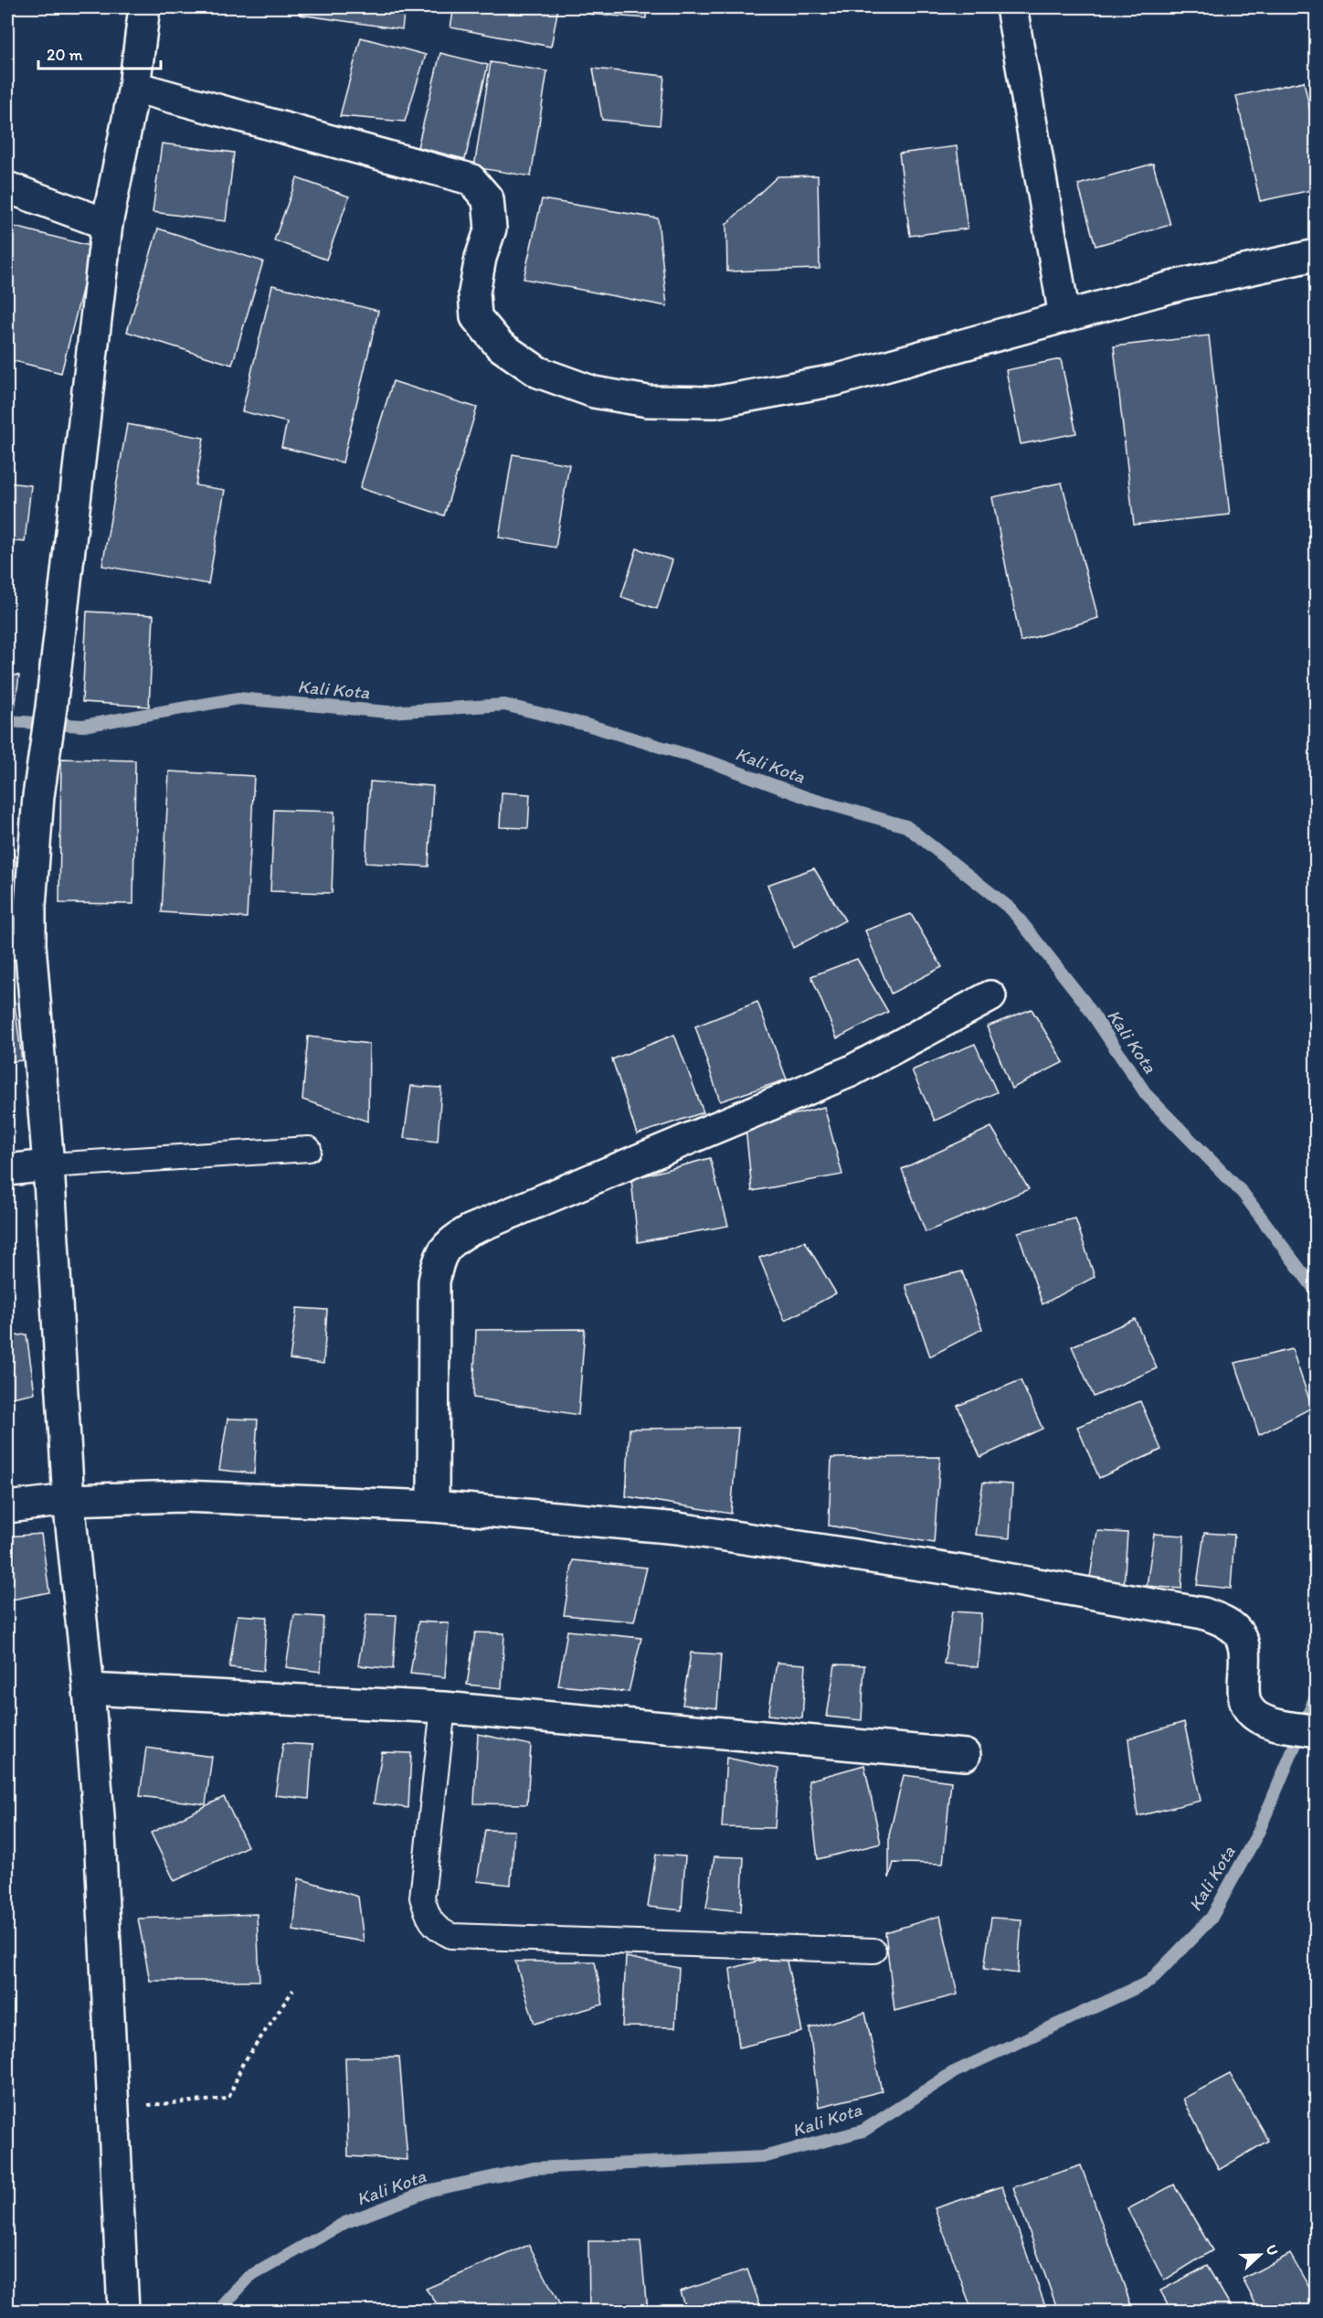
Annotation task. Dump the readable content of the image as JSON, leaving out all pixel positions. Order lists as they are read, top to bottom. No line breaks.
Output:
{"water":["Kali Kota"],"scale_bar":"20 m","north":"right"}
